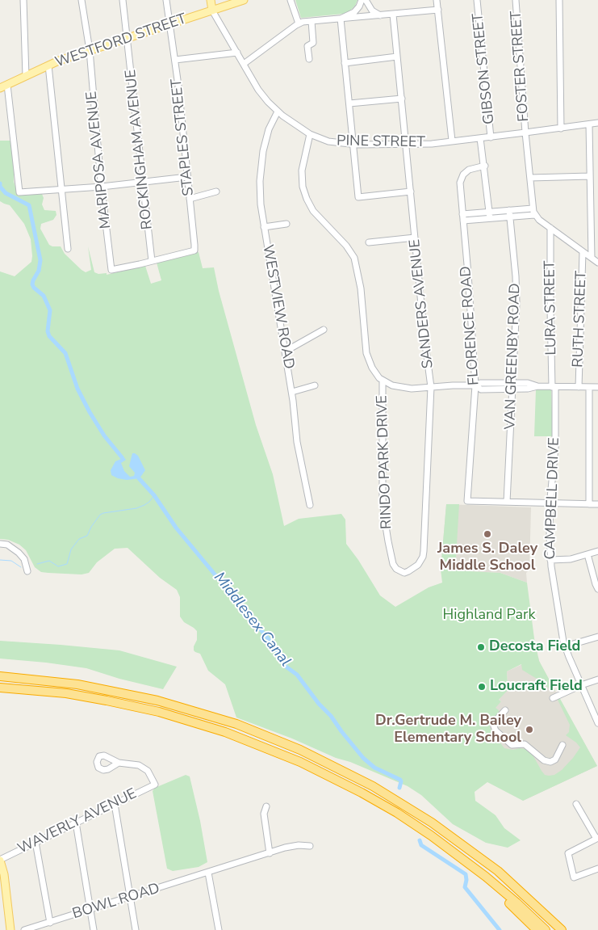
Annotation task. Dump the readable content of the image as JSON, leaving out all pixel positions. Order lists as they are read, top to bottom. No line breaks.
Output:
{"streets":{"main road":["WESTFORD STREET","PINE STREET"],"street":["FOSTER STREET","GIBSON STREET","STAPLES STREET","ROCKINGHAM AVENUE","MARIPOSA AVENUE","SANDERS AVENUE","WESTVIEW ROAD","LURA STREET","RUTH STREET","FLORENCE ROAD","VAN GREENBY ROAD","RINDO PARK DRIVE","CAMPBELL DRIVE","WAVERLY AVENUE","BOWL ROAD"]},"crossings":[["WESTFORD STREET","STAPLES STREET"],["WESTFORD STREET","PINE STREET"],["WESTFORD STREET","ROCKINGHAM AVENUE"],["WESTFORD STREET","MARIPOSA AVENUE"],["FOSTER STREET","PINE STREET"],["GIBSON STREET","PINE STREET"],["STAPLES STREET","ROCKINGHAM AVENUE"],["STAPLES STREET","MARIPOSA AVENUE"],["PINE STREET","SANDERS AVENUE"],["PINE STREET","WESTVIEW ROAD"],["ROCKINGHAM AVENUE","MARIPOSA AVENUE"],["SANDERS AVENUE","RINDO PARK DRIVE"],["LURA STREET","CAMPBELL DRIVE"],["FLORENCE ROAD","VAN GREENBY ROAD"]],"water":["Middlesex Canal"],"parks":["Highland Park"],"places":["James S. Daley Middle School","Decosta Field","Loucraft Field","Dr.Gertrude M. Bailey Elementary School"]}
